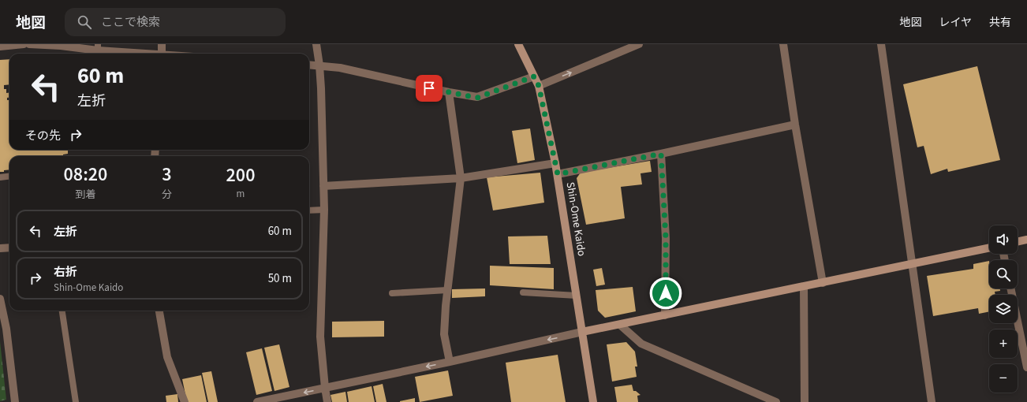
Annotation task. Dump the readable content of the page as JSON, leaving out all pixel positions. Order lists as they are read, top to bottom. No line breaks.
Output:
{"streets":{"street":["Shin-Ome Kaido"]},"page":{"header":"地図","search":"ここで検索","nav":["地図","レイヤ","共有"],"turn":["60 m","左折"],"then":"その先","eta":["08:20","到着","3","分","200","m"],"list":[{"name":"左折","value":"60 m"},{"name":"右折","note":"Shin-Ome Kaido","value":"50 m"}],"map_buttons":["+","−"]}}
